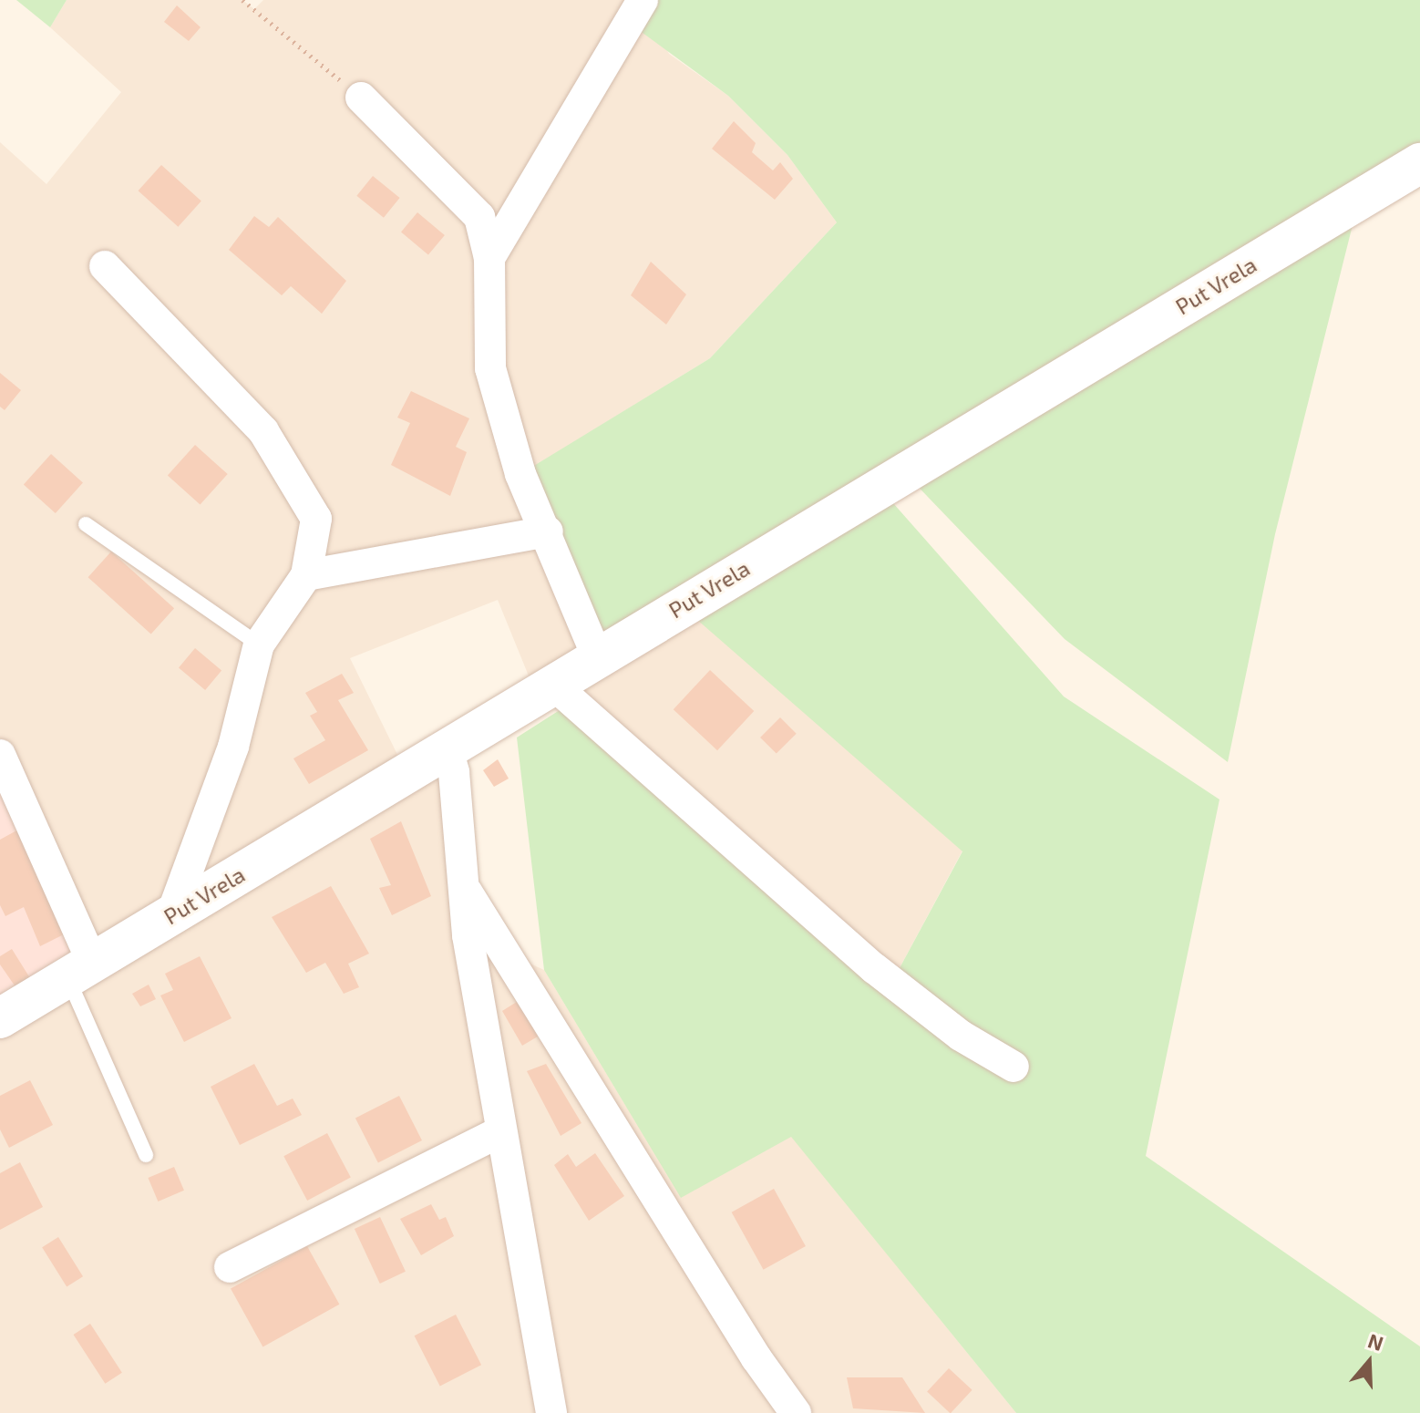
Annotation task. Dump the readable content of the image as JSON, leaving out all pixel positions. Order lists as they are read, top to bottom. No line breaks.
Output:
{"streets":{"main road":["Put Vrela"]},"north":"top"}
